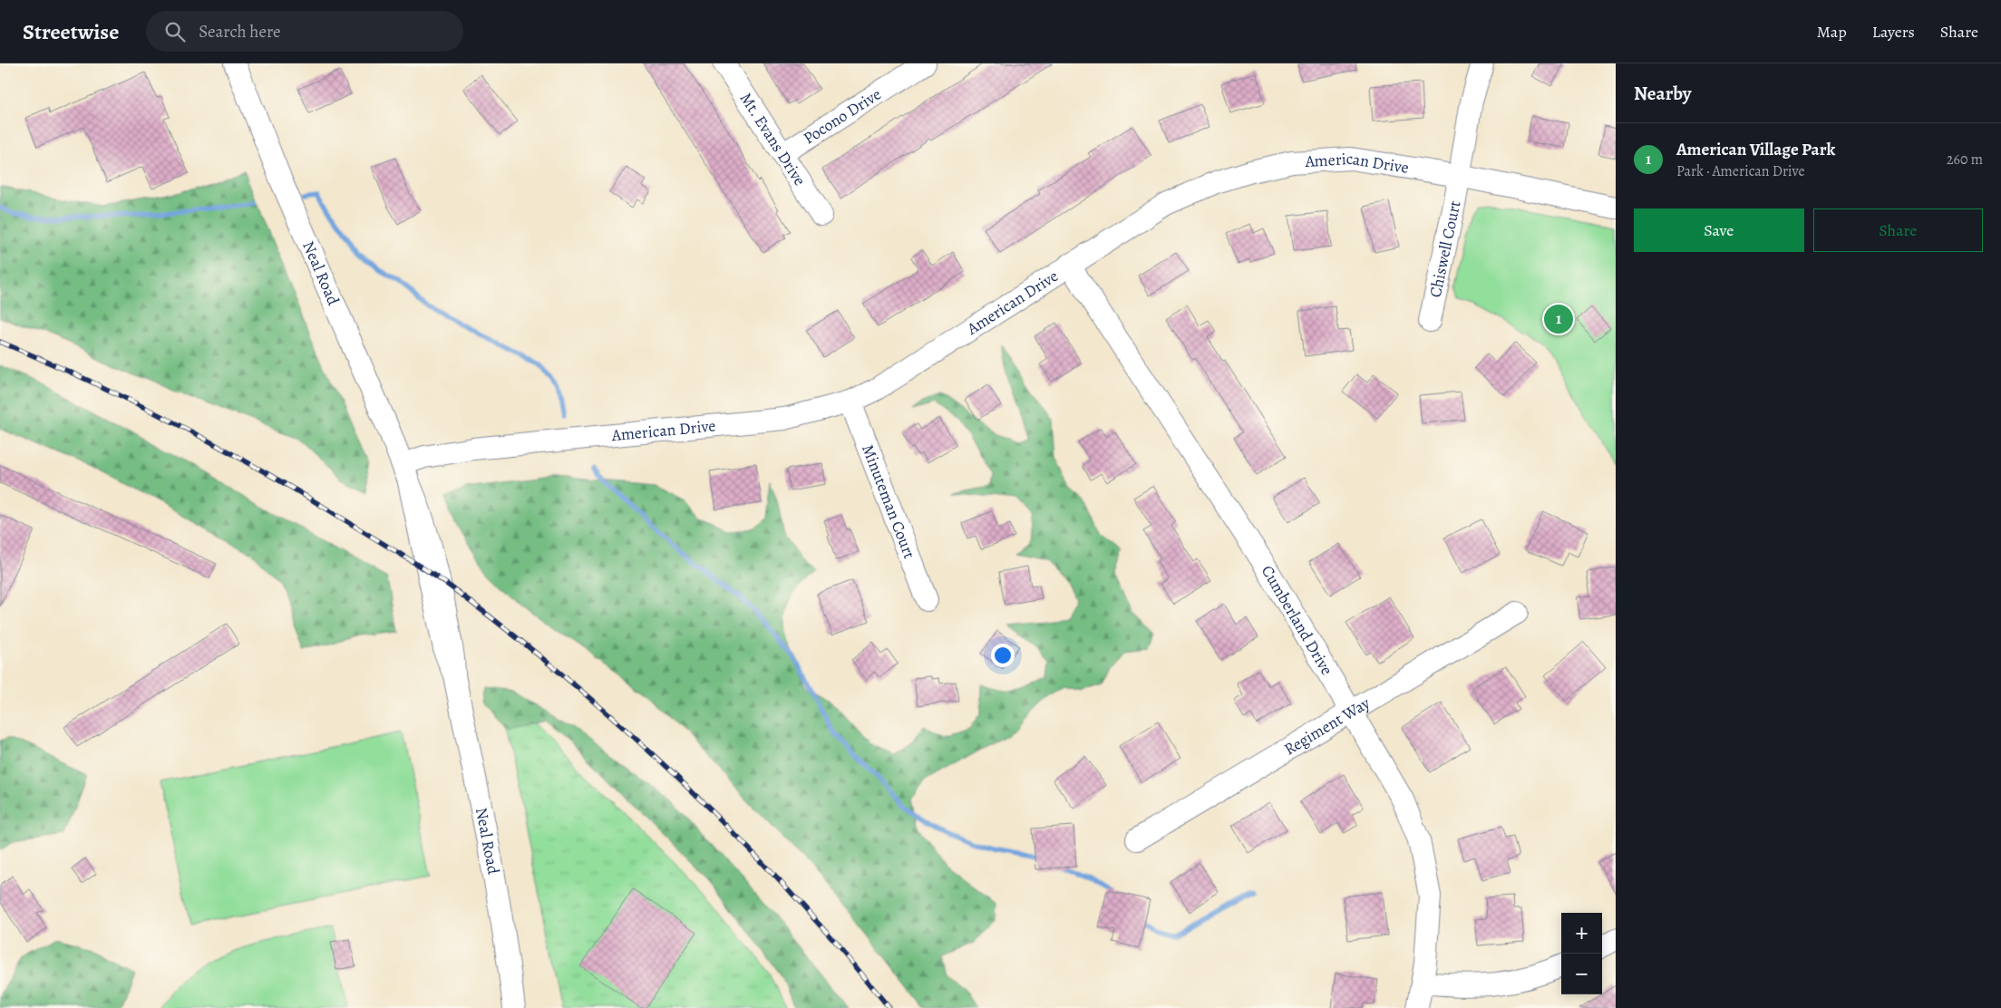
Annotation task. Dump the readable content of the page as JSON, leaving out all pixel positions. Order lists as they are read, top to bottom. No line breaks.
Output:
{"streets":{"street":["Pocono Drive","Mt. Evans Drive","American Drive","Chiswell Court","Neal Road","Minuteman Court","Cumberland Drive","Regiment Way"]},"crossings":[["Pocono Drive","Mt. Evans Drive"],["American Drive","Chiswell Court"],["American Drive","Neal Road"],["American Drive","Minuteman Court"],["American Drive","Cumberland Drive"],["Cumberland Drive","Regiment Way"]],"page":{"header":"Streetwise","search":"Search here","nav":["Map","Layers","Share"],"heading":"Nearby","list":[{"mark":"1","name":"American Village Park","note":"Park · American Drive","value":"260 m"}],"buttons":["Save","Share"],"pins":"1","map_buttons":["+","−"]}}
